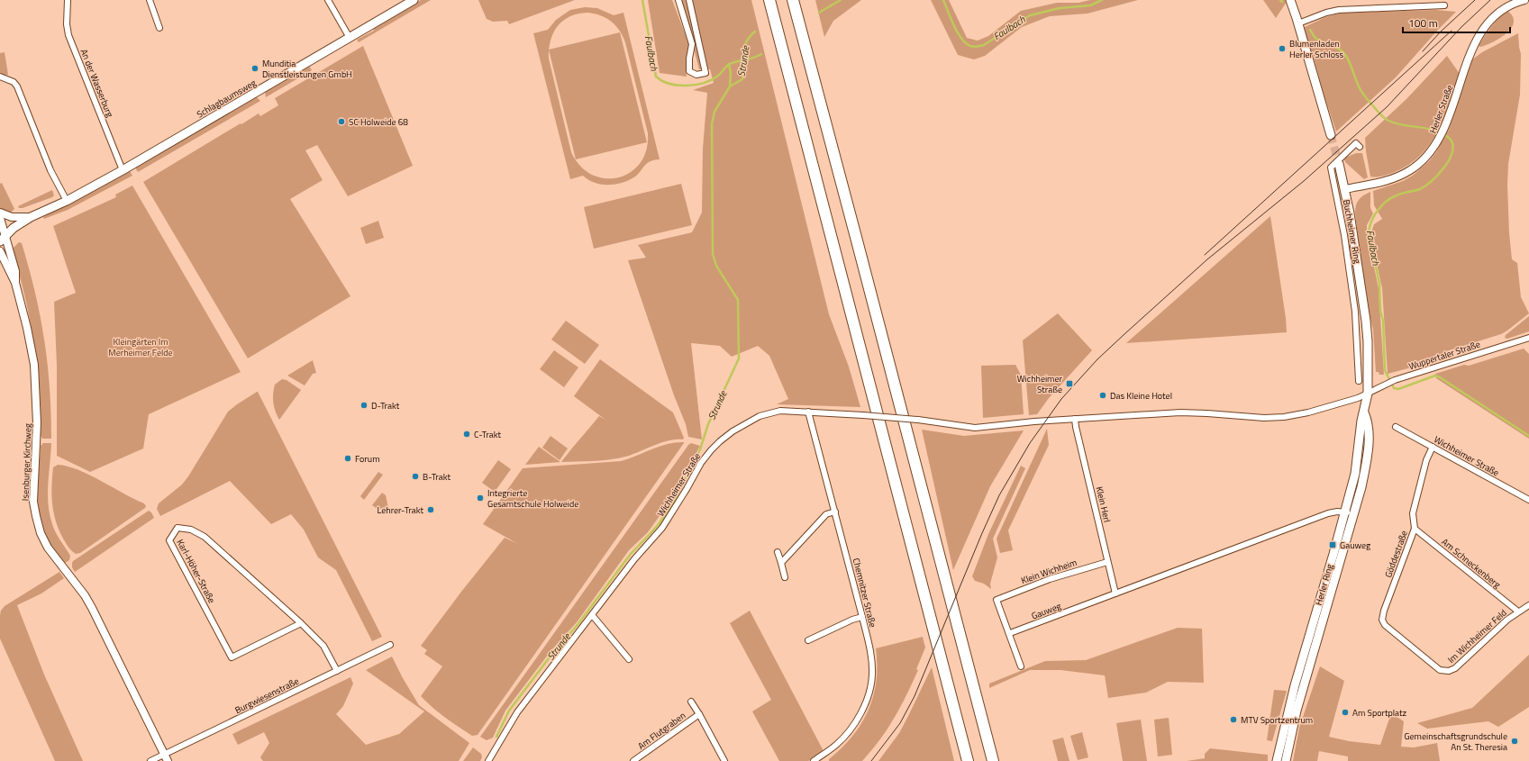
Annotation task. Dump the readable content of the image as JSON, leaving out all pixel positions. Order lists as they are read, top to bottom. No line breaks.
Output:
{"streets":{"main road":["Schlagbaumsweg","Buchheimer Ring","Herler Ring"],"street":["An der Wasserburg","Herler Straße","Wuppertaler Straße","Wichheimer Straße","Isenburger Kirchweg","Klein Herl","Göddestraße","Am Schneckenberg","Karl-Höher-Straße","Klein Wichheim","Chemnitzer Straße","Gauweg","Im Wichheimer Feld","Burgwiesenstraße","Am Flutgraben"]},"crossings":[["An der Wasserburg","Schlagbaumsweg"],["Schlagbaumsweg","Isenburger Kirchweg"],["Herler Straße","Buchheimer Ring"],["Buchheimer Ring","Wuppertaler Straße"],["Buchheimer Ring","Wichheimer Straße"],["Buchheimer Ring","Herler Ring"],["Wuppertaler Straße","Wichheimer Straße"],["Wuppertaler Straße","Herler Ring"],["Wichheimer Straße","Klein Herl"],["Wichheimer Straße","Göddestraße"],["Wichheimer Straße","Herler Ring"],["Wichheimer Straße","Chemnitzer Straße"],["Isenburger Kirchweg","Burgwiesenstraße"],["Klein Herl","Klein Wichheim"],["Klein Herl","Gauweg"],["Göddestraße","Am Schneckenberg"],["Göddestraße","Im Wichheimer Feld"],["Am Schneckenberg","Im Wichheimer Feld"],["Karl-Höher-Straße","Burgwiesenstraße"],["Klein Wichheim","Gauweg"],["Herler Ring","Gauweg"]],"water":["Faulbach","Strunde"],"parks":["Kleingärten Im Merheimer Felde"],"places":{"other":["Blumenladen Herler Schloss","Munditia Dienstleistungen GmbH","SC Holweide 68","Das Kleine Hotel","D-Trakt","C-Trakt","Forum","B-Trakt","Integrierte Gesamtschule Holweide","Lehrer-Trakt","Am Sportplatz","MTV Sportzentrum","Gemeinschaftsgrundschule An St. Theresia"],"transit":["Wichheimer Straße","Gauweg"]},"scale_bar":"100 m"}
